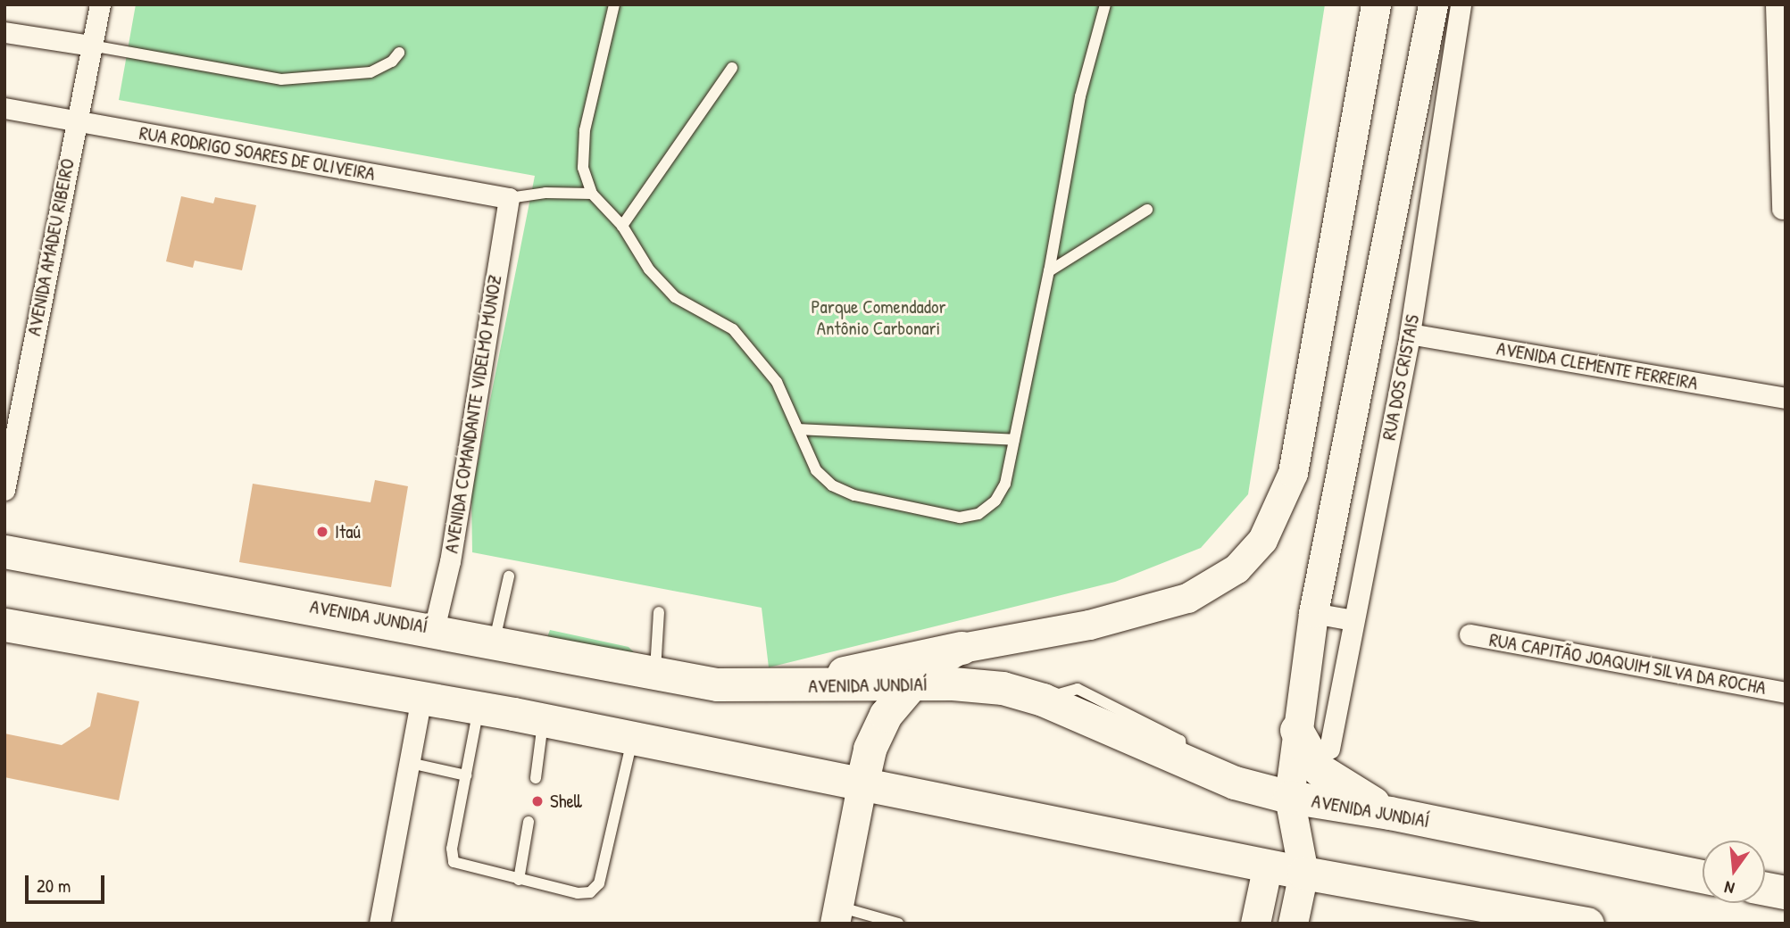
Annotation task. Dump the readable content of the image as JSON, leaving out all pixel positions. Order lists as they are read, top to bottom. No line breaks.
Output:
{"streets":{"main road":["AVENIDA JUNDIAÍ"],"street":["RUA RODRIGO SOARES DE OLIVEIRA","AVENIDA AMADEU RIBEIRO","AVENIDA CLEMENTE FERREIRA","RUA DOS CRISTAIS","AVENIDA COMANDANTE VIDELMO MUNOZ","RUA CAPITÃO JOAQUIM SILVA DA ROCHA"]},"crossings":[["RUA RODRIGO SOARES DE OLIVEIRA","AVENIDA AMADEU RIBEIRO"],["RUA RODRIGO SOARES DE OLIVEIRA","AVENIDA COMANDANTE VIDELMO MUNOZ"],["AVENIDA CLEMENTE FERREIRA","RUA DOS CRISTAIS"],["AVENIDA COMANDANTE VIDELMO MUNOZ","AVENIDA JUNDIAÍ"]],"parks":["Parque Comendador Antônio Carbonari"],"places":["Itaú","Shell"],"scale_bar":"20 m","north":"bottom"}
